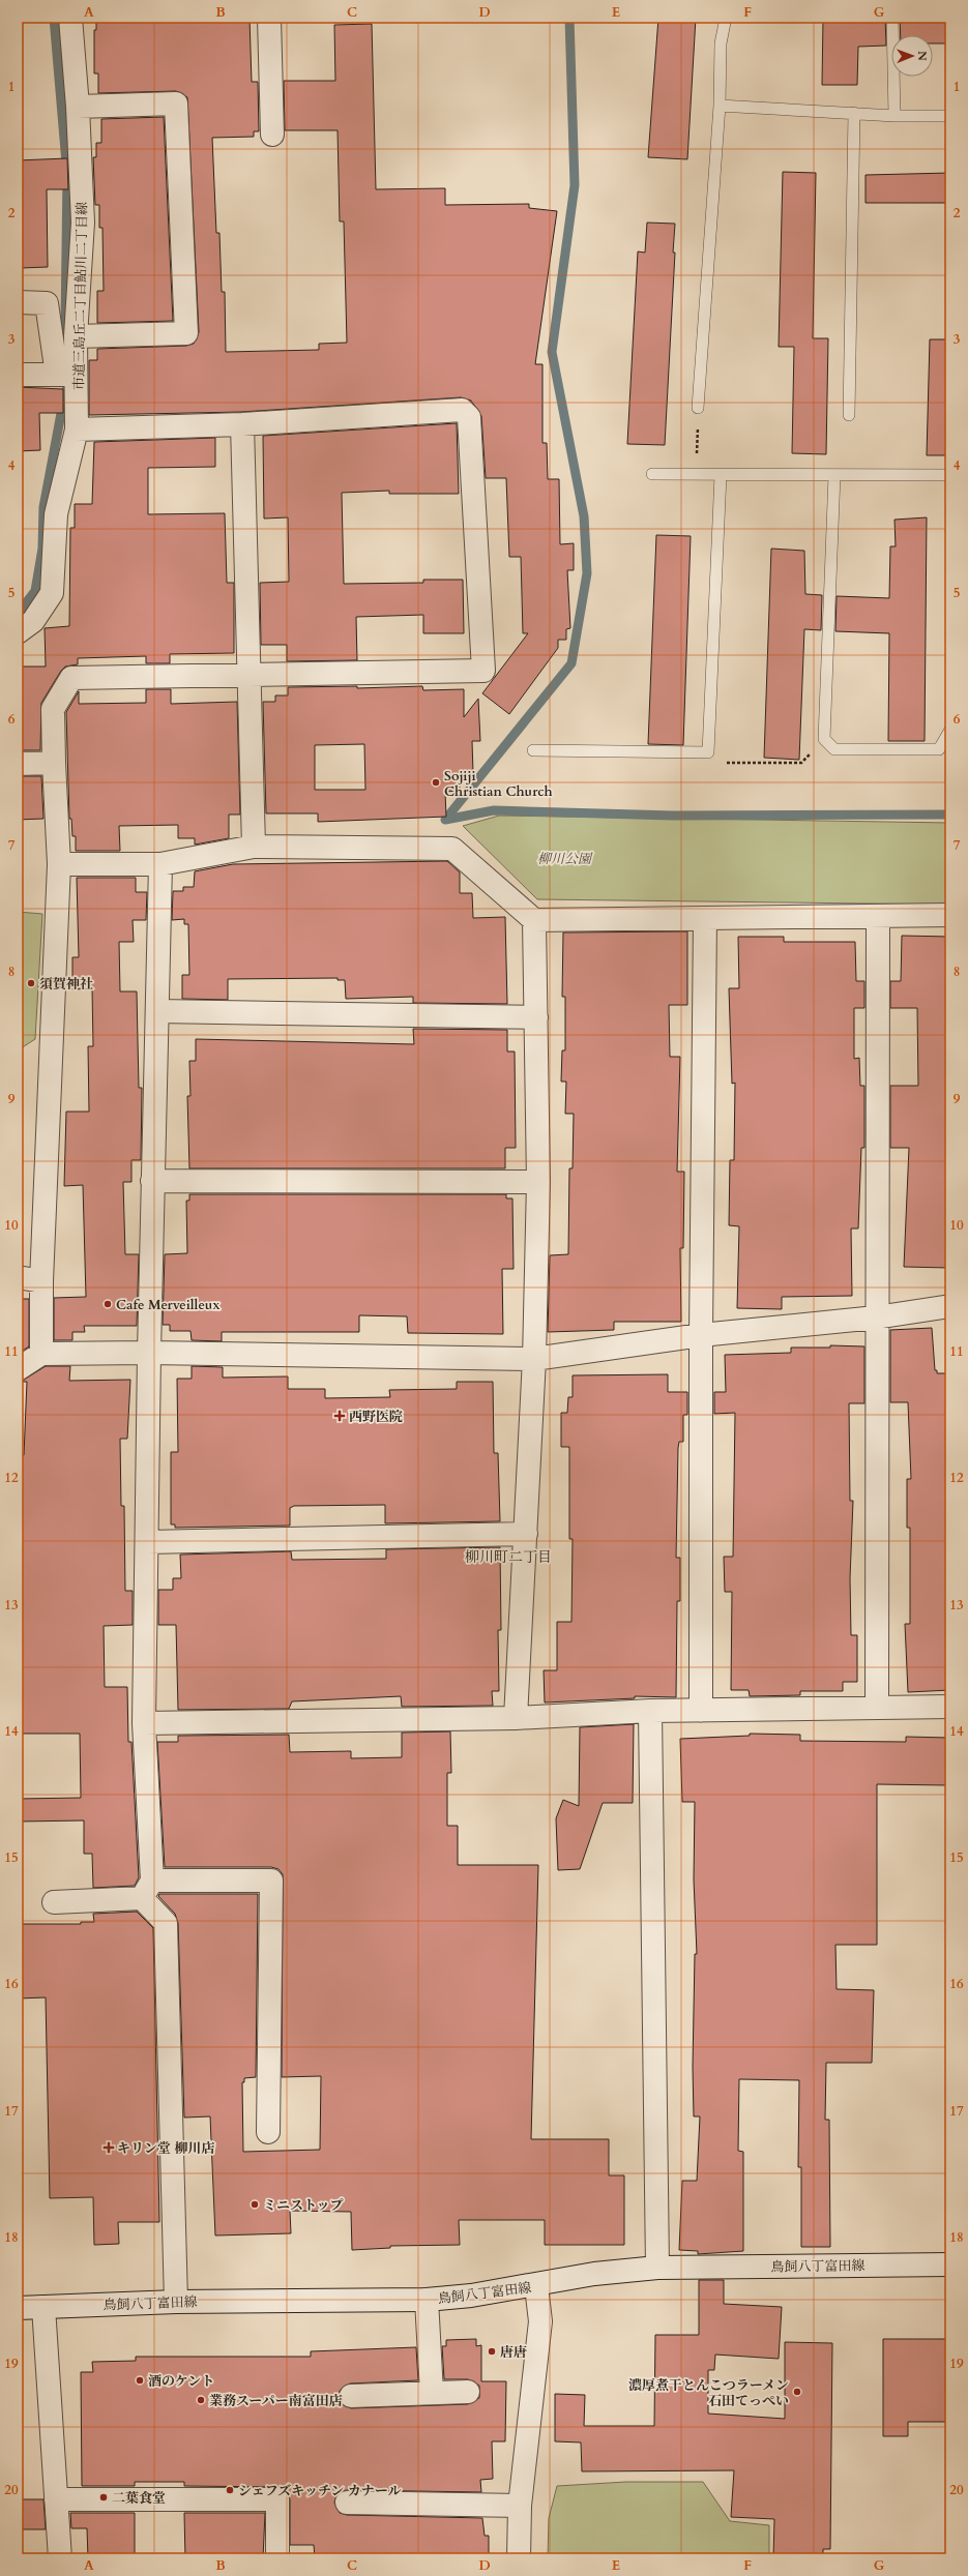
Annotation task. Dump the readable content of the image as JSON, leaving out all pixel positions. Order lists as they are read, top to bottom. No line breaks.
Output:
{"streets":{"street":["市道三島丘二丁目鮎川二丁目線","鳥飼八丁富田線"]},"districts":["柳川町二丁目"],"parks":["柳川公園"],"places":{"other":["Sojiji Christian Church","須賀神社","Cafe Merveilleux","ミニストップ","唐唐","酒のケント","濃厚煮干とんこつラーメン 石田てっぺい","業務スーパー南富田店","シェフズキッチン カナール","二葉食堂"],"health":["西野医院","キリン堂 柳川店"]},"north":"right","grid":{"columns":["A","B","C","D","E","F","G"],"rows":["1","2","3","4","5","6","7","8","9","10","11","12","13","14","15","16","17","18","19","20"]}}
